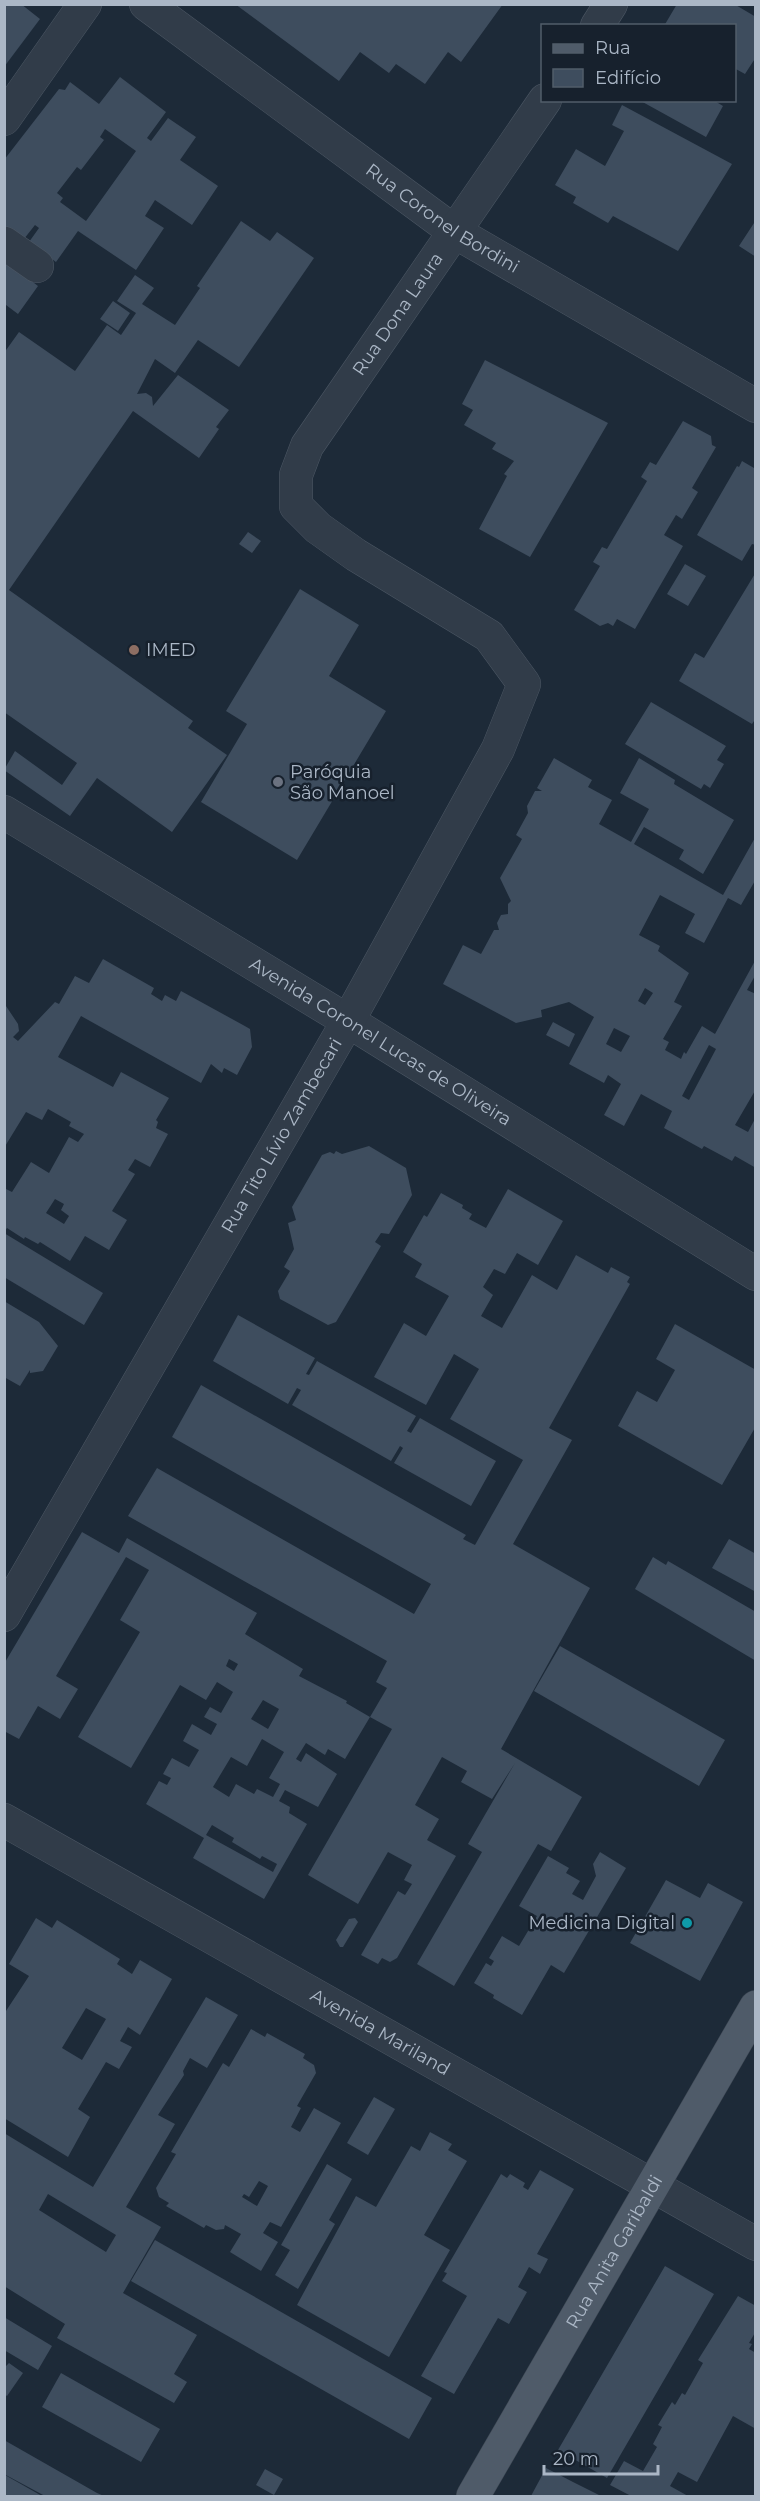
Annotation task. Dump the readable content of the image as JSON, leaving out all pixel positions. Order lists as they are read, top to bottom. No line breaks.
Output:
{"streets":{"main road":["Rua Anita Garibaldi"],"street":["Rua Coronel Bordini","Rua Dona Laura","Avenida Coronel Lucas de Oliveira","Rua Tito Lívio Zambecari","Avenida Mariland"]},"crossings":[["Rua Coronel Bordini","Rua Dona Laura"],["Rua Dona Laura","Rua Tito Lívio Zambecari"],["Avenida Coronel Lucas de Oliveira","Rua Tito Lívio Zambecari"],["Avenida Mariland","Rua Anita Garibaldi"]],"places":["IMED","Paróquia São Manoel","Medicina Digital"],"legend":["Rua","Edifício"],"scale_bar":"20 m"}
